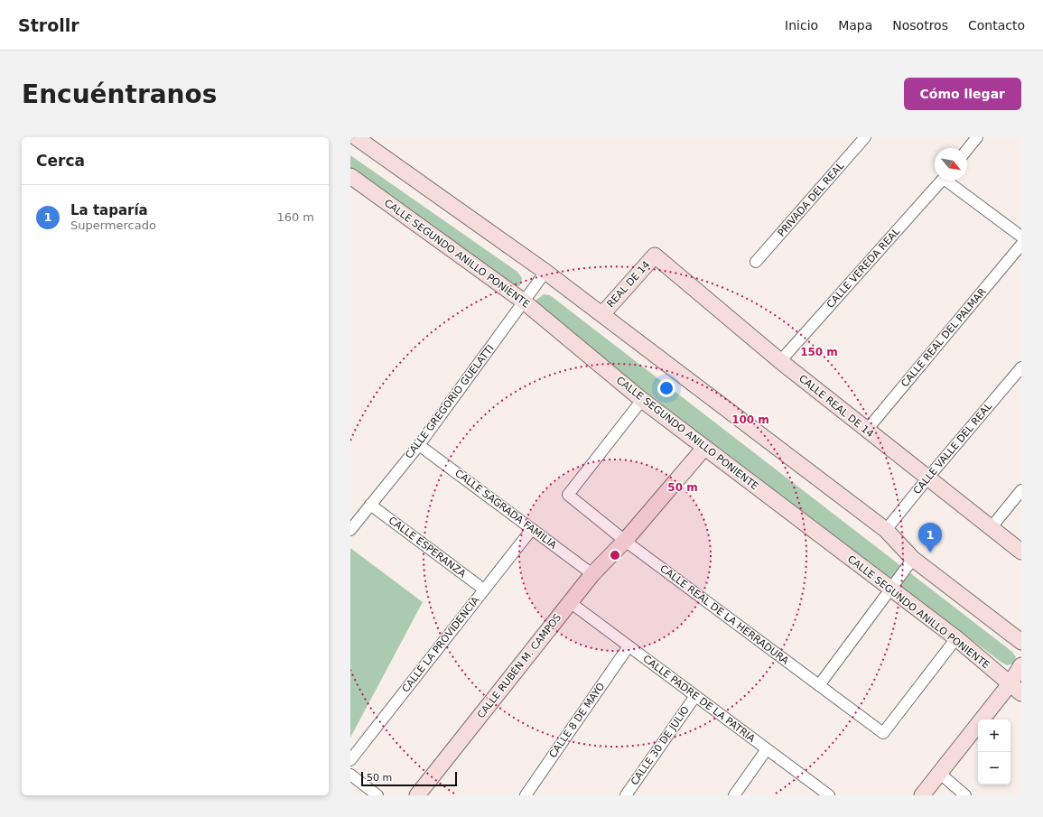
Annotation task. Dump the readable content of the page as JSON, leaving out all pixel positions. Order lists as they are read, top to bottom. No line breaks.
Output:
{"streets":{"main road":["CALLE SEGUNDO ANILLO PONIENTE","REAL DE 14","CALLE REAL DE 14","CALLE RUBÉN M. CAMPOS"],"street":["PRIVADA DEL REAL","CALLE VEREDA REAL","CALLE REAL DEL PALMAR","CALLE GREGORIO GUELATTI","CALLE VALLE DEL REAL","CALLE SAGRADA FAMILIA","CALLE ESPERANZA","CALLE REAL DE LA HERRADURA","CALLE LA PROVIDENCIA","CALLE PADRE DE LA PATRIA","CALLE 8 DE MAYO","CALLE 30 DE JULIO"]},"crossings":[["CALLE SEGUNDO ANILLO PONIENTE","CALLE GREGORIO GUELATTI"],["CALLE SEGUNDO ANILLO PONIENTE","CALLE REAL DE LA HERRADURA"],["CALLE SEGUNDO ANILLO PONIENTE","CALLE RUBÉN M. CAMPOS"],["CALLE VEREDA REAL","CALLE REAL DE 14"],["REAL DE 14","CALLE REAL DE 14"],["CALLE REAL DEL PALMAR","CALLE REAL DE 14"],["CALLE GREGORIO GUELATTI","CALLE SAGRADA FAMILIA"],["CALLE GREGORIO GUELATTI","CALLE ESPERANZA"],["CALLE REAL DE 14","CALLE VALLE DEL REAL"],["CALLE SAGRADA FAMILIA","CALLE LA PROVIDENCIA"],["CALLE SAGRADA FAMILIA","CALLE RUBÉN M. CAMPOS"],["CALLE ESPERANZA","CALLE LA PROVIDENCIA"],["CALLE REAL DE LA HERRADURA","CALLE RUBÉN M. CAMPOS"],["CALLE RUBÉN M. CAMPOS","CALLE PADRE DE LA PATRIA"],["CALLE PADRE DE LA PATRIA","CALLE 8 DE MAYO"],["CALLE PADRE DE LA PATRIA","CALLE 30 DE JULIO"]],"scale_bar":"50 m","north":"bottom right","page":{"header":"Strollr","nav":["Inicio","Mapa","Nosotros","Contacto"],"buttons":"Cómo llegar","title":"Encuéntranos","heading":"Cerca","list":[{"mark":"1","name":"La taparía","note":"Supermercado","value":"160 m"}],"pins":"1","map_buttons":["+","−"],"scale":"50 m"},"rings":["150 m","100 m","50 m"]}
